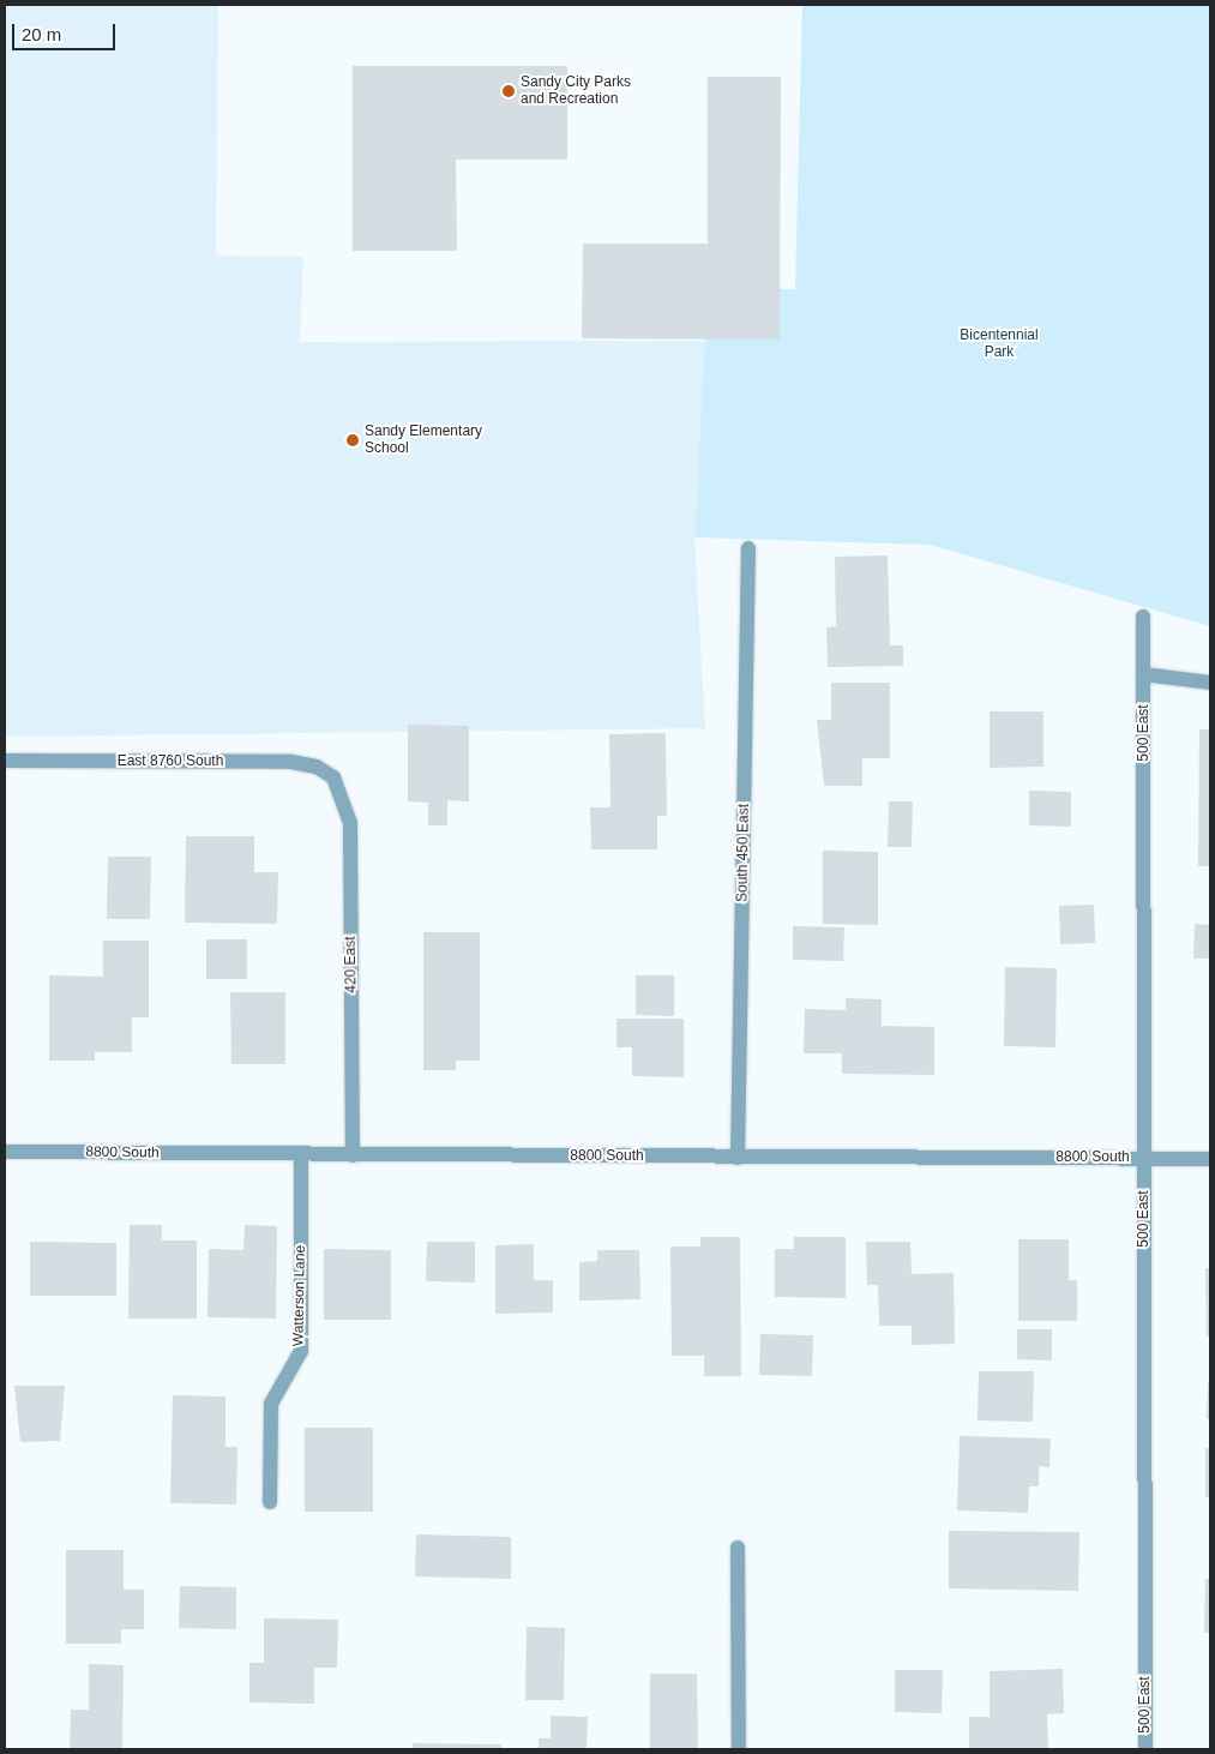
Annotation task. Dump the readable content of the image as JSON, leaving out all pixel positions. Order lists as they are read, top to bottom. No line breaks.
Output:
{"streets":{"street":["500 East","East 8760 South","South 450 East","420 East","8800 South","Watterson Lane"]},"crossings":[["500 East","8800 South"],["East 8760 South","420 East"],["South 450 East","8800 South"],["420 East","8800 South"],["8800 South","Watterson Lane"]],"parks":["Bicentennial Park"],"places":["Sandy City Parks and Recreation","Sandy Elementary School"],"scale_bar":"20 m"}
